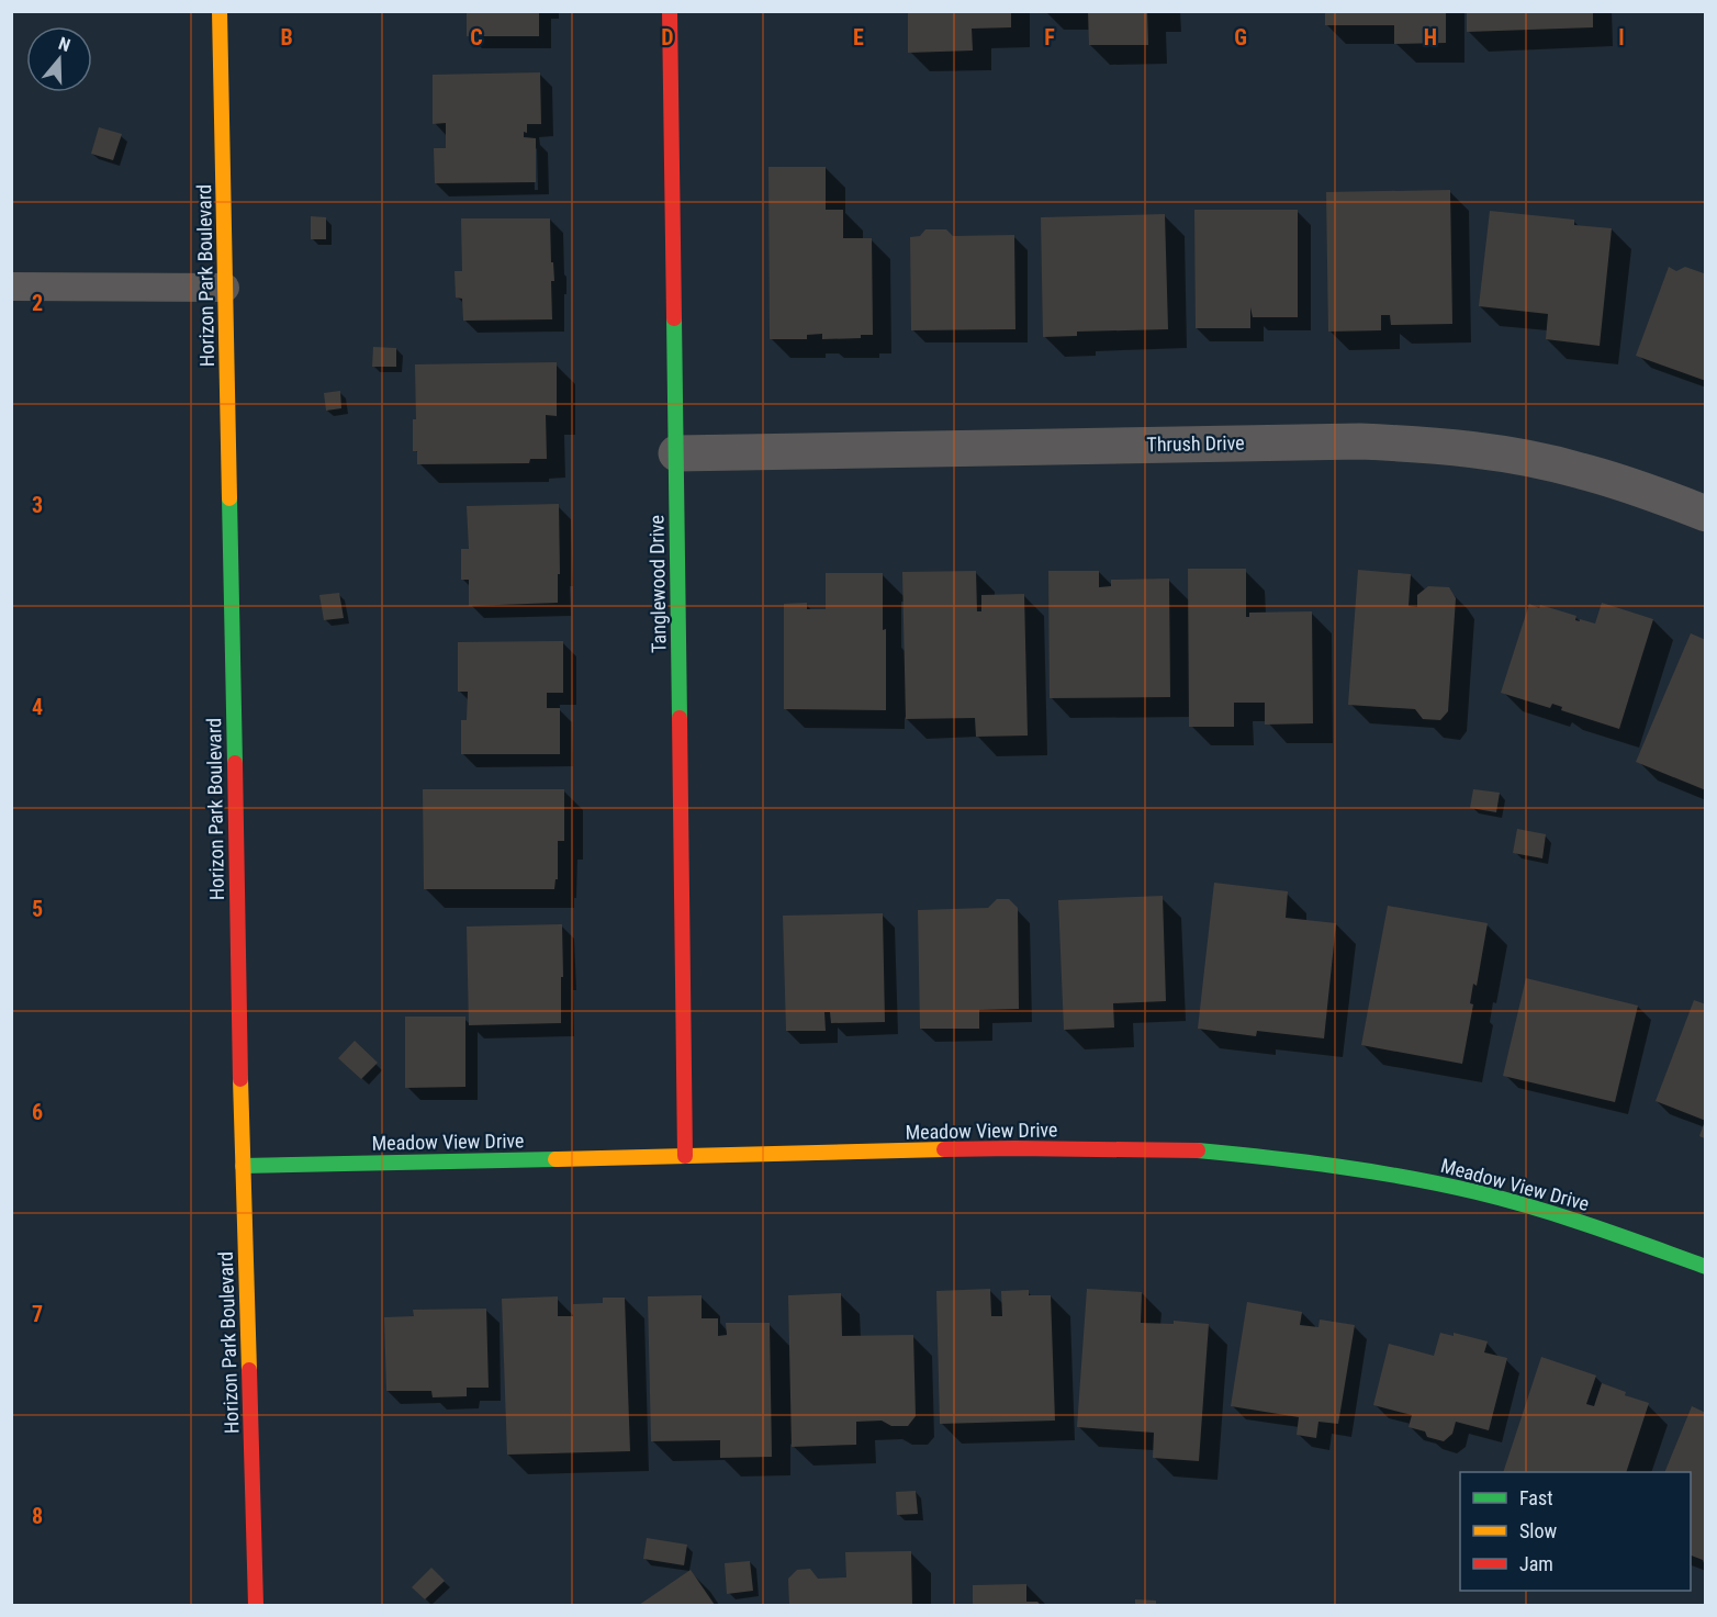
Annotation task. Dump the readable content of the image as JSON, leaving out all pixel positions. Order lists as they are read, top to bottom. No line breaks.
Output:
{"streets":{"street":["Horizon Park Boulevard","Thrush Drive","Tanglewood Drive","Meadow View Drive"]},"crossings":[["Horizon Park Boulevard","Meadow View Drive"],["Thrush Drive","Tanglewood Drive"],["Tanglewood Drive","Meadow View Drive"]],"legend":["Fast","Slow","Jam"],"north":"top","grid":{"columns":["B","C","D","E","F","G","H","I"],"rows":["2","3","4","5","6","7","8"]}}
